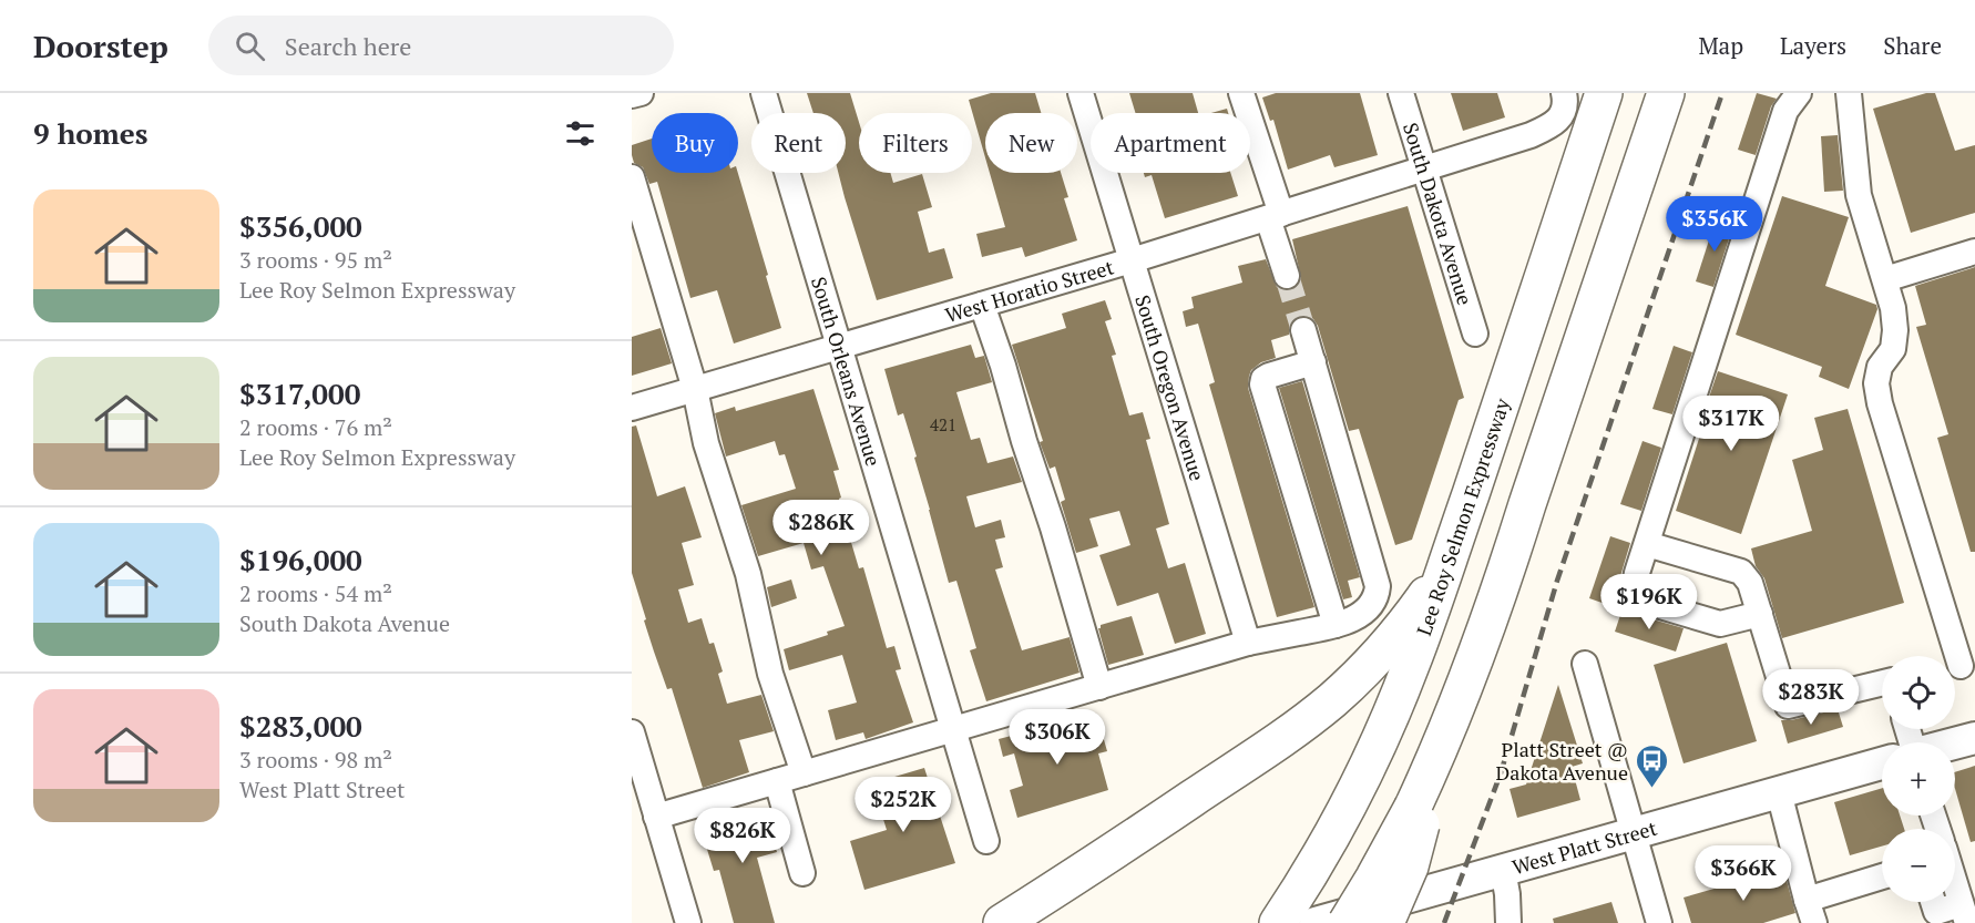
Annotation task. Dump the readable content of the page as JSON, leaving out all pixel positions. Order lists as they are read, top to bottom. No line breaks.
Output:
{"streets":{"highway":["Lee Roy Selmon Expressway"],"main road":["West Platt Street"],"street":["South Dakota Avenue","West Horatio Street","South Orleans Avenue","South Oregon Avenue"]},"crossings":[["South Dakota Avenue","West Horatio Street"],["West Horatio Street","South Orleans Avenue"],["West Horatio Street","South Oregon Avenue"]],"places":{"bus stop":["Platt Street @ Dakota Avenue"]},"house_numbers":["421"],"page":{"header":"Doorstep","search":"Search here","nav":["Map","Layers","Share"],"heading":"9 homes","chip":["Buy","Rent","Filters","New","Apartment"],"list":[{"name":"$356,000","note":"3 rooms · 95 m² · Lee Roy Selmon Expressway"},{"name":"$317,000","note":"2 rooms · 76 m² · Lee Roy Selmon Expressway"},{"name":"$196,000","note":"2 rooms · 54 m² · South Dakota Avenue"},{"name":"$283,000","note":"3 rooms · 98 m² · West Platt Street"}],"price":["$356K","$317K","$286K","$196K","$283K","$306K","$252K","$826K","$366K"],"map_buttons":["+","−"]}}
